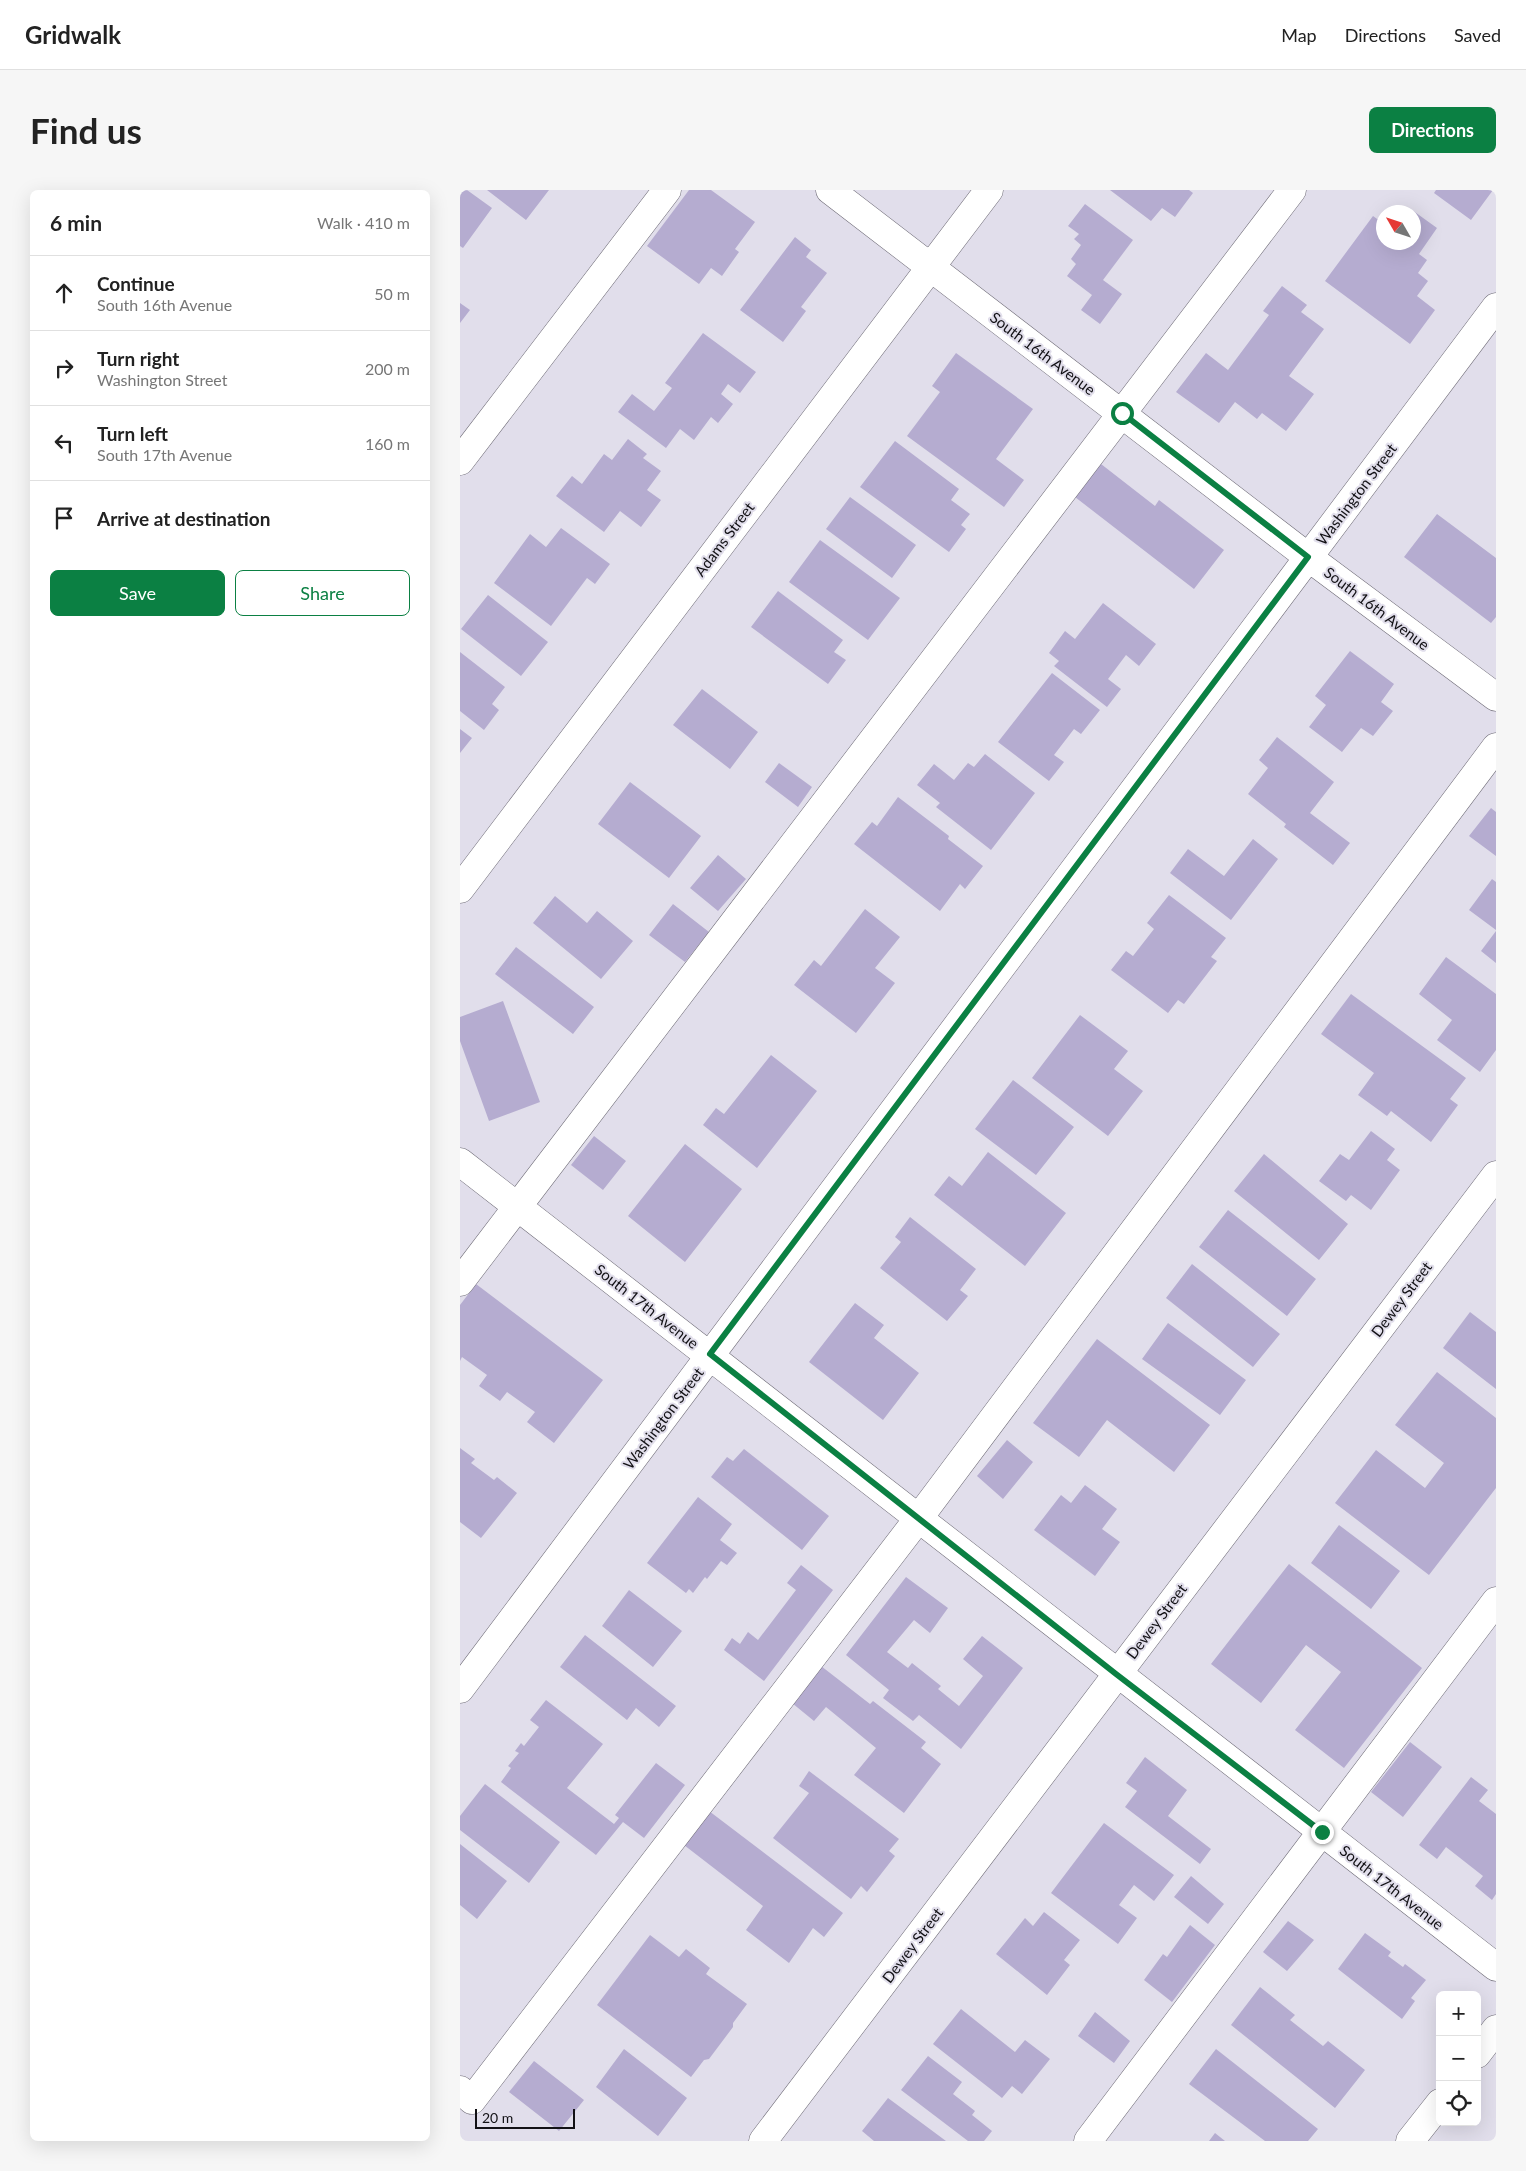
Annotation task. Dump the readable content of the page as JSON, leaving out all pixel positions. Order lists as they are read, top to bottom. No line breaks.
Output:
{"streets":{"street":["South 16th Avenue","Washington Street","Adams Street","Dewey Street","South 17th Avenue"]},"crossings":[["South 16th Avenue","Washington Street"],["South 16th Avenue","Adams Street"],["Washington Street","South 17th Avenue"],["Dewey Street","South 17th Avenue"]],"scale_bar":"20 m","north":"top left","page":{"header":"Gridwalk","nav":["Map","Directions","Saved"],"buttons":["Directions",["Save","Share"]],"title":"Find us","heading":["6 min","Walk · 410 m"],"list":[["Continue","South 16th Avenue","50 m"],["Turn right","Washington Street","200 m"],["Turn left","South 17th Avenue","160 m"],"Arrive at destination"],"map_buttons":["+","−"],"scale":"20 m"}}
